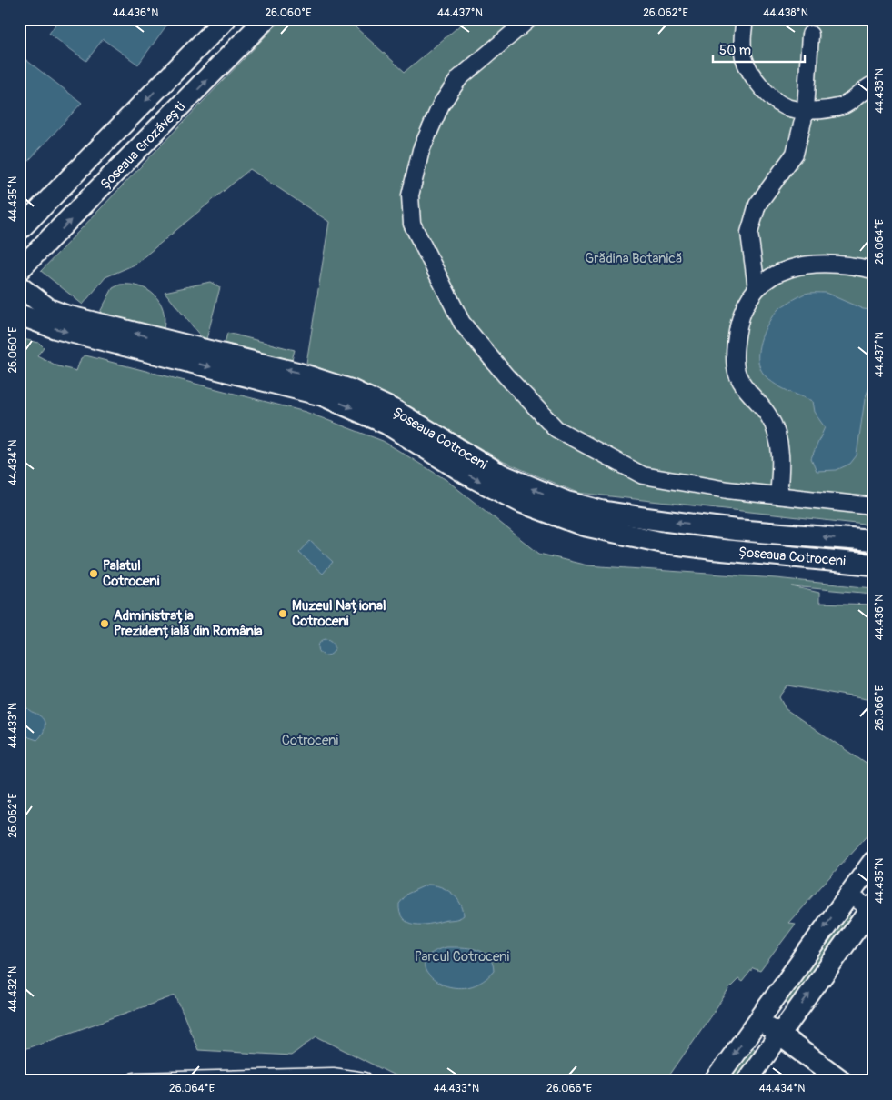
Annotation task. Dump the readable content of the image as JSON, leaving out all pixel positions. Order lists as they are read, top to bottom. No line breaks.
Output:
{"streets":{"main road":["Șoseaua Grozăvești","Șoseaua Cotroceni"]},"parks":["Grădina Botanică","Cotroceni","Parcul Cotroceni"],"places":["Palatul Cotroceni","Muzeul Național Cotroceni","Administrația Prezidențială din România"],"scale_bar":"50 m","coordinates":["44.436°N","26.060°E","44.437°N","26.062°E","44.438°N","44.435°N","26.064°E","44.434°N","26.066°E","44.433°N","44.432°N"]}
